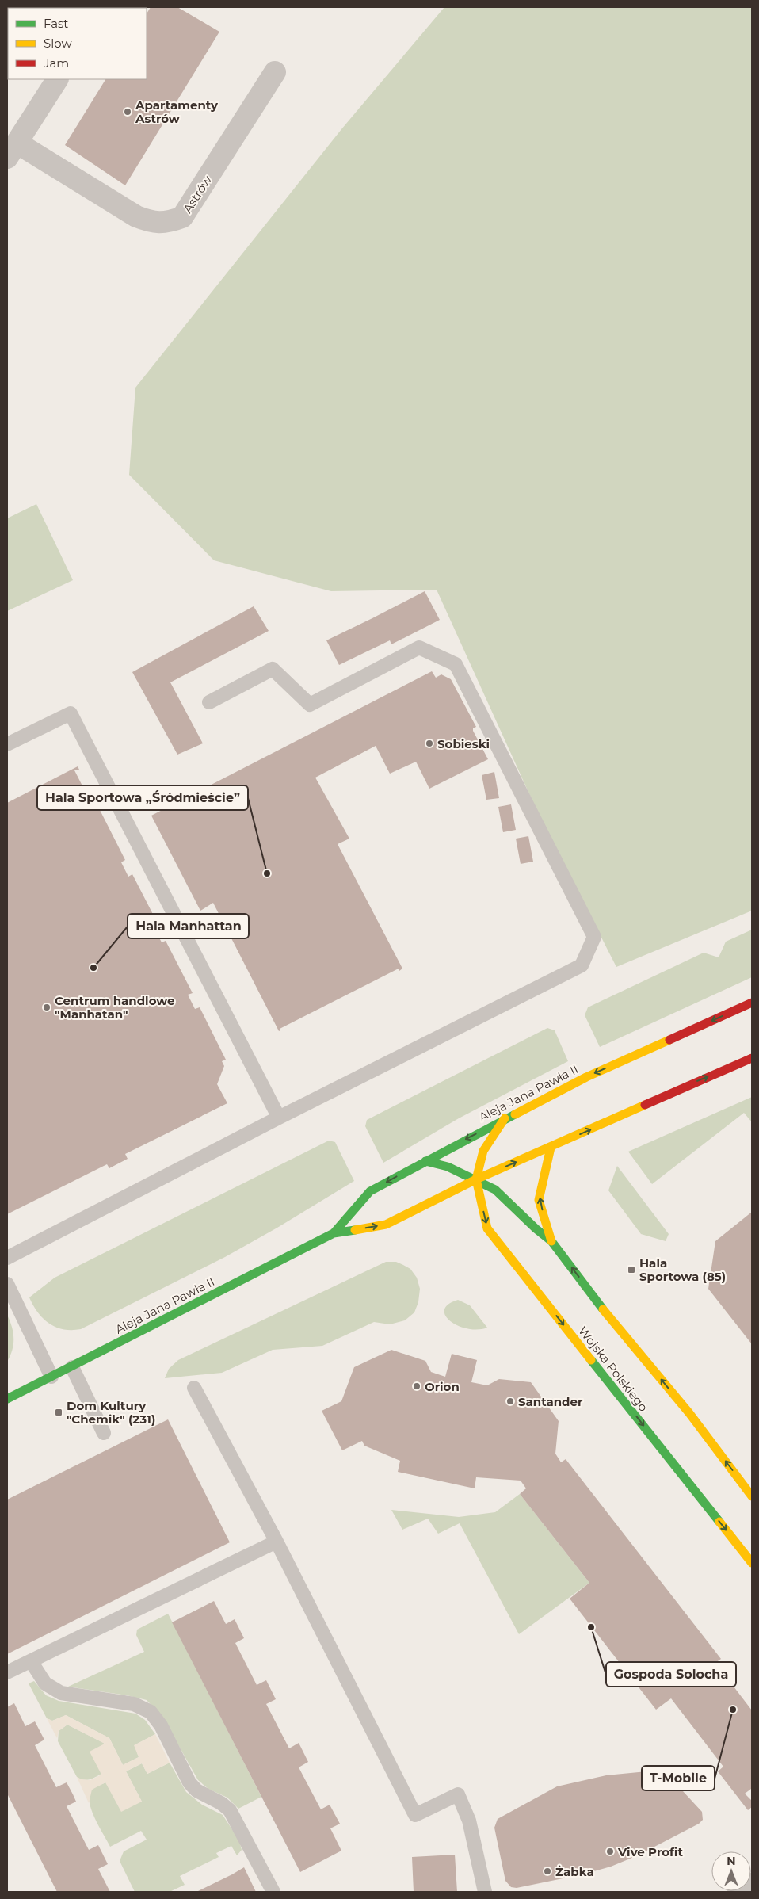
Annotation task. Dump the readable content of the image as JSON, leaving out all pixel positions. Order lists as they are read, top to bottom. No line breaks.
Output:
{"streets":{"main road":["Aleja Jana Pawła II","Wojska Polskiego"],"street":["Astrów"]},"crossings":[["Aleja Jana Pawła II","Wojska Polskiego"]],"places":{"other":["Apartamenty Astrów","Sobieski","Hala Sportowa „Śródmieście”","Hala Manhattan","Centrum handlowe \"Manhatan\"","Orion","Santander","Gospoda Solocha","T-Mobile","Vive Profit","Żabka"],"transit":["Hala Sportowa (85)","Dom Kultury \"Chemik\" (231)"]},"legend":["Fast","Slow","Jam"],"north":"top"}
